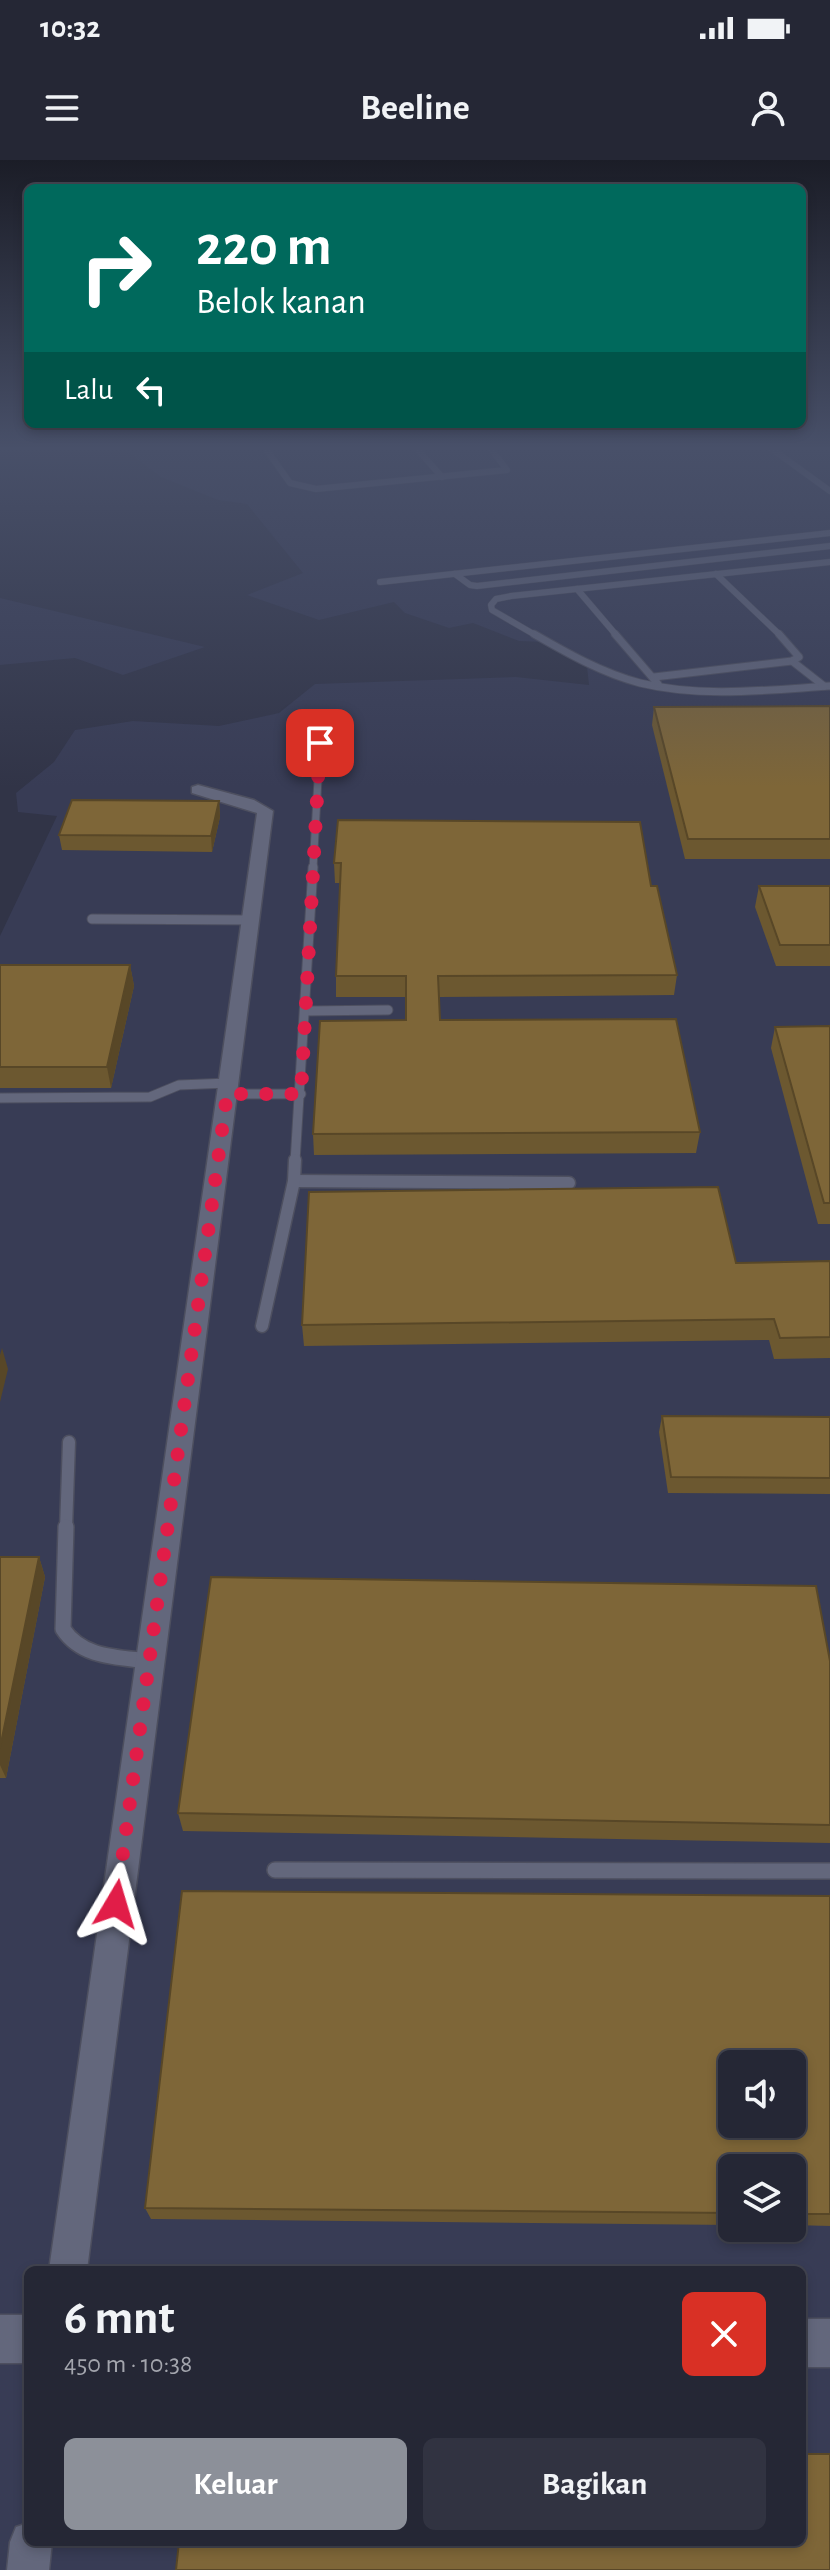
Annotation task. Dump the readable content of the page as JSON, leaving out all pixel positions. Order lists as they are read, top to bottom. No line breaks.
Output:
{"page":{"status":"10:32","header":"Beeline","turn":["220 m","Belok kanan"],"then":"Lalu","heading":["6 mnt","450 m · 10:38"],"buttons":["Keluar","Bagikan"]}}
